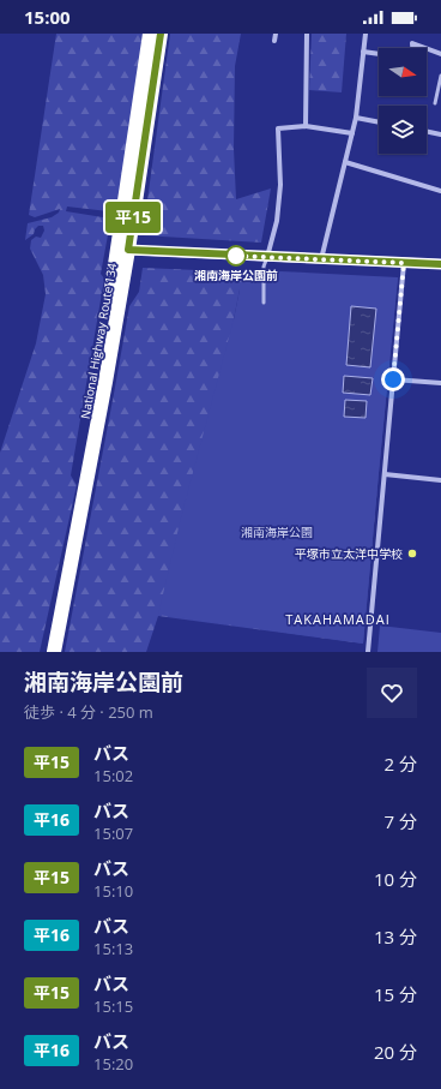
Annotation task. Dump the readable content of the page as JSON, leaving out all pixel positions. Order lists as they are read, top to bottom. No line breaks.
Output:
{"streets":{"highway":["National Highway Route 134"]},"districts":["TAKAHAMADAI"],"parks":["湘南海岸公園"],"places":["湘南海岸公園前","平塚市立太洋中学校"],"lines":["bus line 平15"],"north":"right","page":{"status":"15:00","on_map":"平15","heading":["湘南海岸公園前","徒歩 · 4 分 · 250 m"],"list":[{"mark":"平15","name":"バス","note":"15:02","value":"2 分"},{"mark":"平16","name":"バス","note":"15:07","value":"7 分"},{"mark":"平15","name":"バス","note":"15:10","value":"10 分"},{"mark":"平16","name":"バス","note":"15:13","value":"13 分"},{"mark":"平15","name":"バス","note":"15:15","value":"15 分"},{"mark":"平16","name":"バス","note":"15:20","value":"20 分"}]}}
